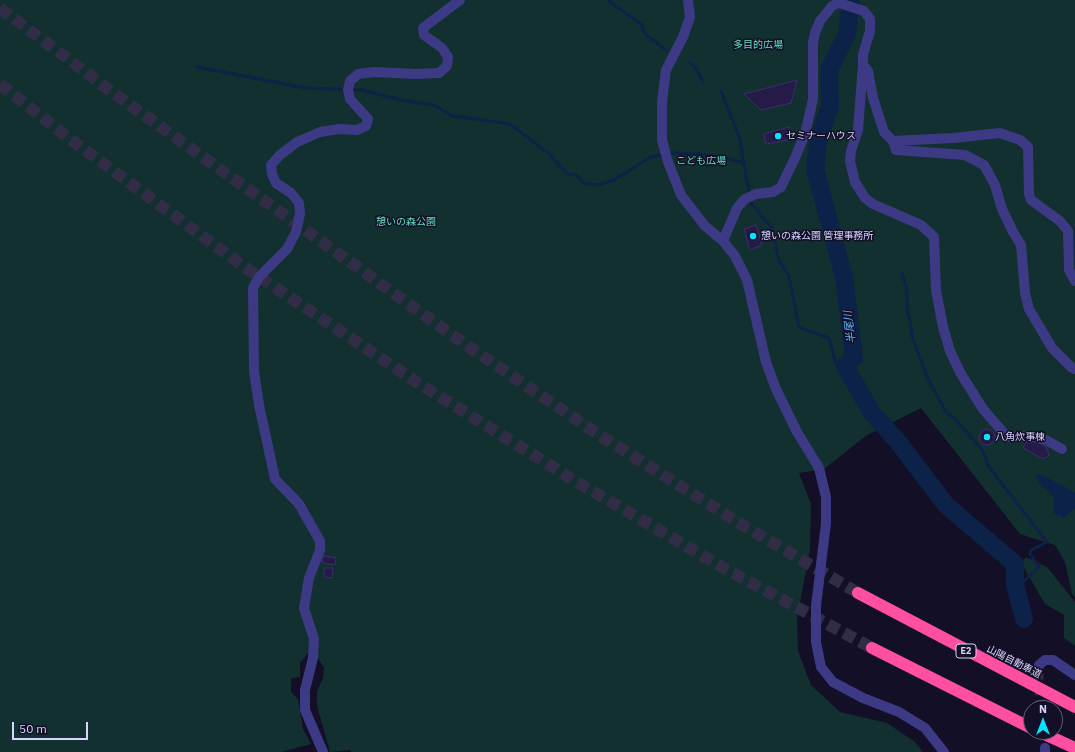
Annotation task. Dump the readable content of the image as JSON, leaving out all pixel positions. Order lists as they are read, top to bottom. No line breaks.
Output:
{"streets":{"highway":["E2","山陽自動車道"]},"water":["半尾川"],"parks":["多目的広場","こども広場","憩いの森公園"],"places":["セミナーハウス","憩いの森公園 管理事務所","八角炊事棟"],"scale_bar":"50 m","north":"top"}
